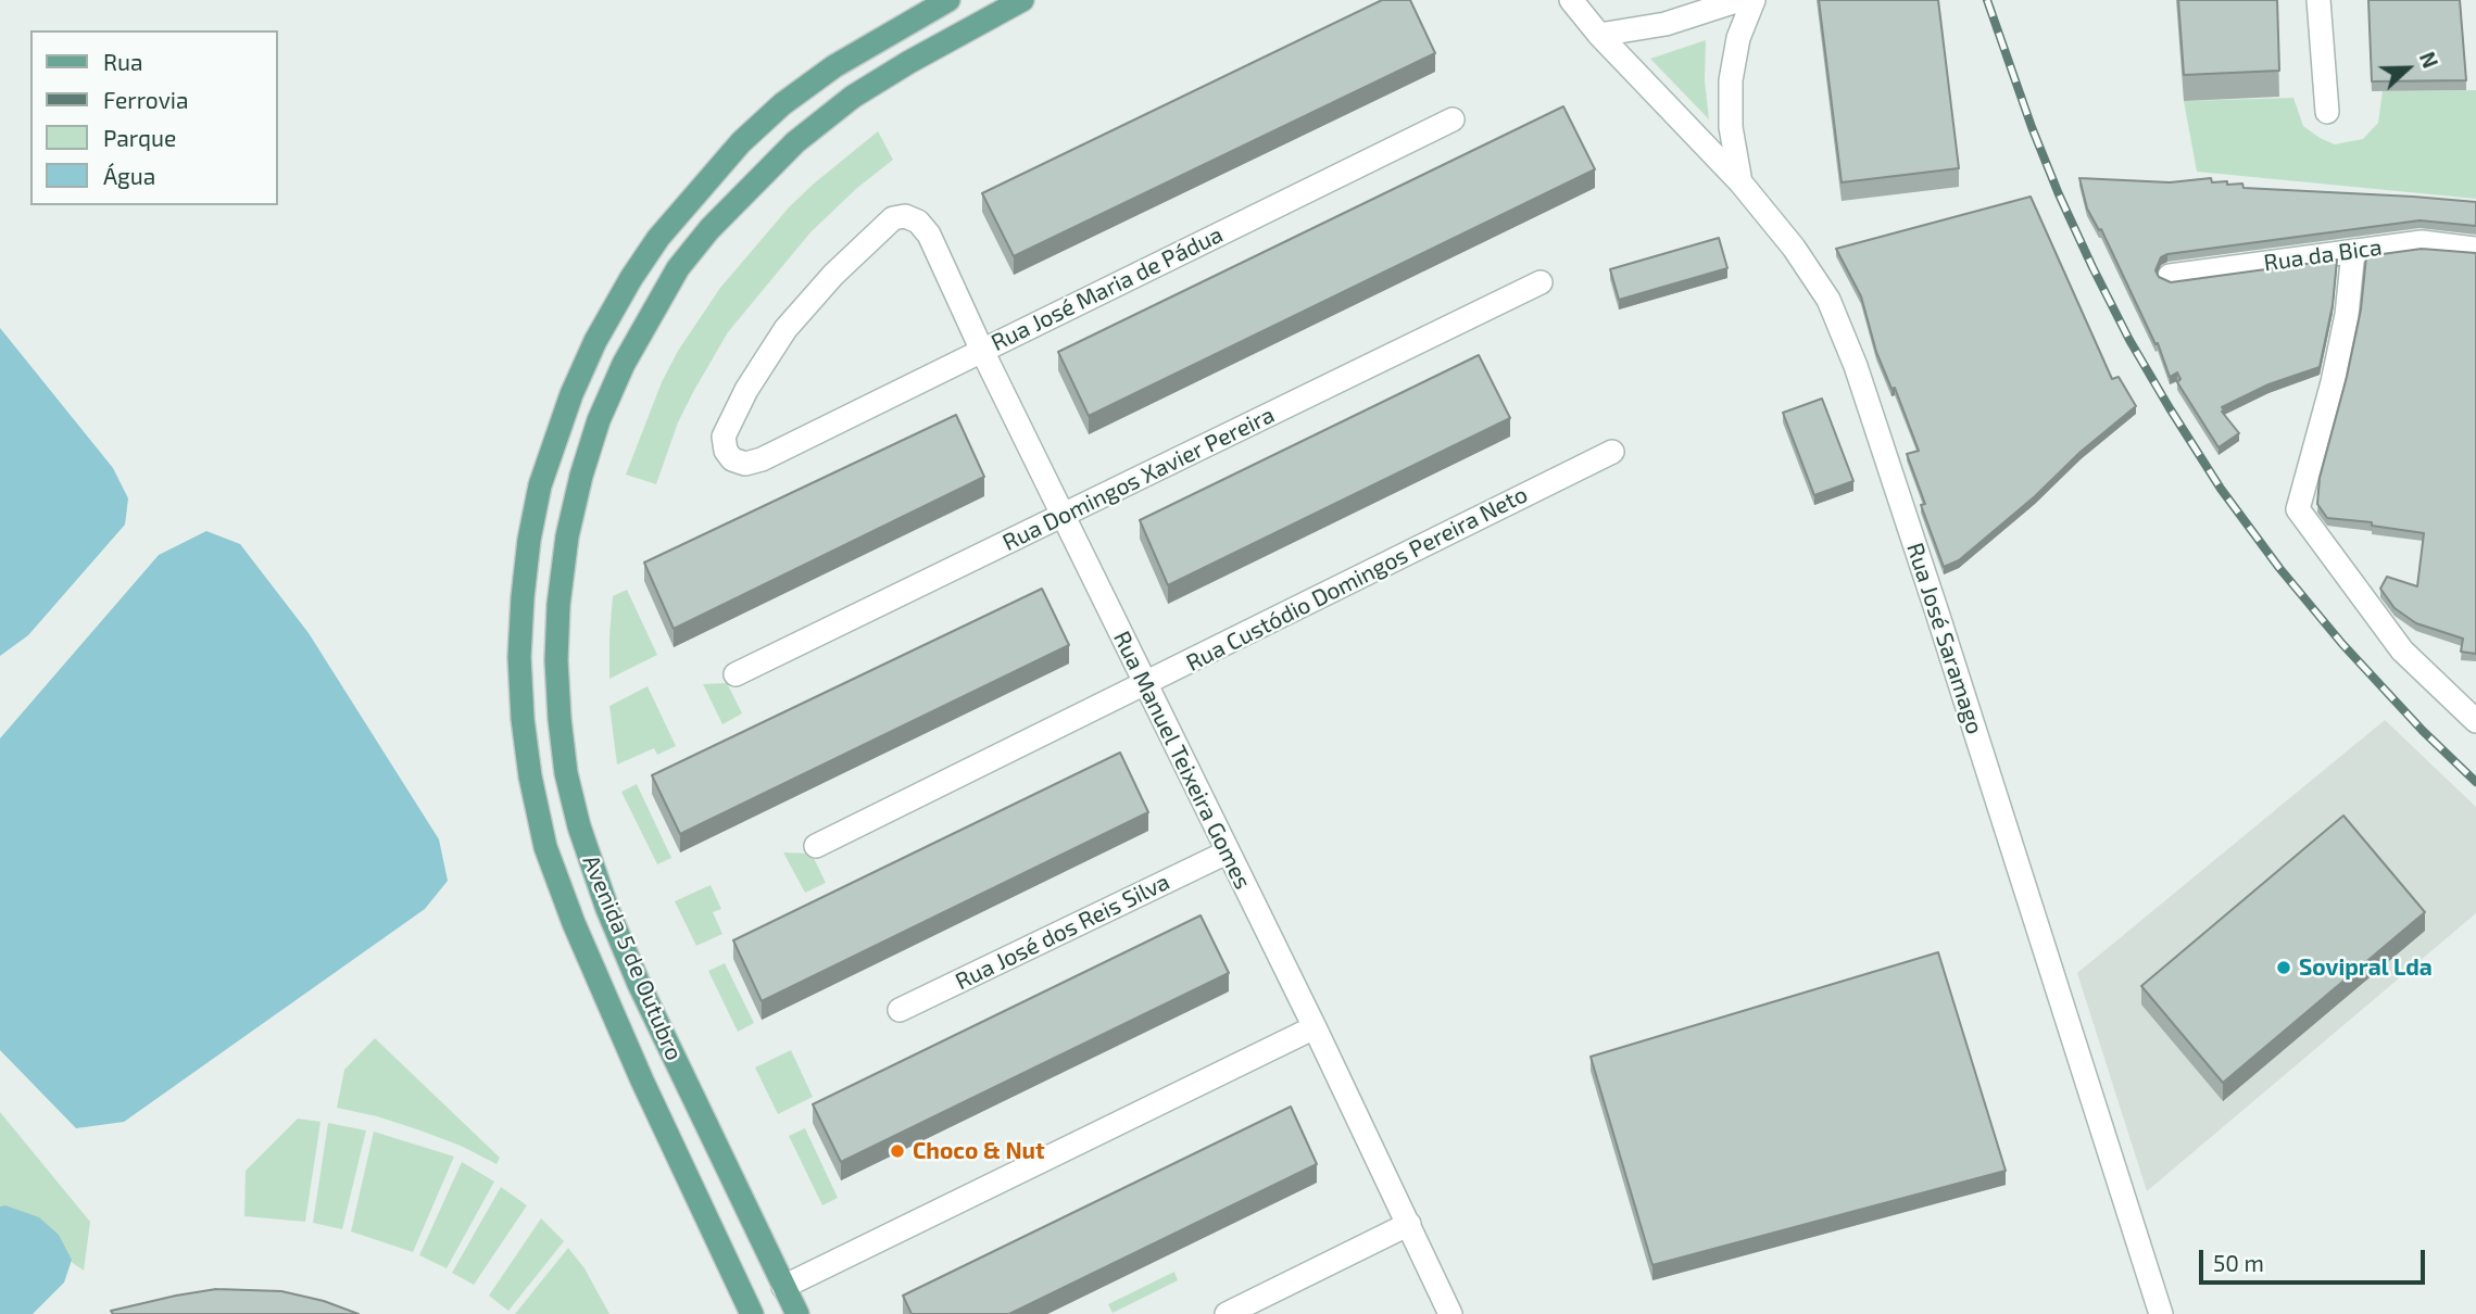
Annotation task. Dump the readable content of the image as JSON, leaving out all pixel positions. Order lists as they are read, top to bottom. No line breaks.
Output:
{"streets":{"main road":["Avenida 5 de Outubro"],"street":["Rua da Bica","Rua José Maria de Pádua","Rua Domingos Xavier Pereira","Rua Custódio Domingos Pereira Neto","Rua José Saramago","Rua Manuel Teixeira Gomes","Rua José dos Reis Silva"]},"crossings":[["Rua José Maria de Pádua","Rua Manuel Teixeira Gomes"],["Rua Domingos Xavier Pereira","Rua Manuel Teixeira Gomes"],["Rua Custódio Domingos Pereira Neto","Rua Manuel Teixeira Gomes"],["Rua Manuel Teixeira Gomes","Rua José dos Reis Silva"]],"places":["Sovipral Lda","Choco & Nut"],"legend":["Rua","Ferrovia","Parque","Água"],"scale_bar":"50 m","north":"right"}
